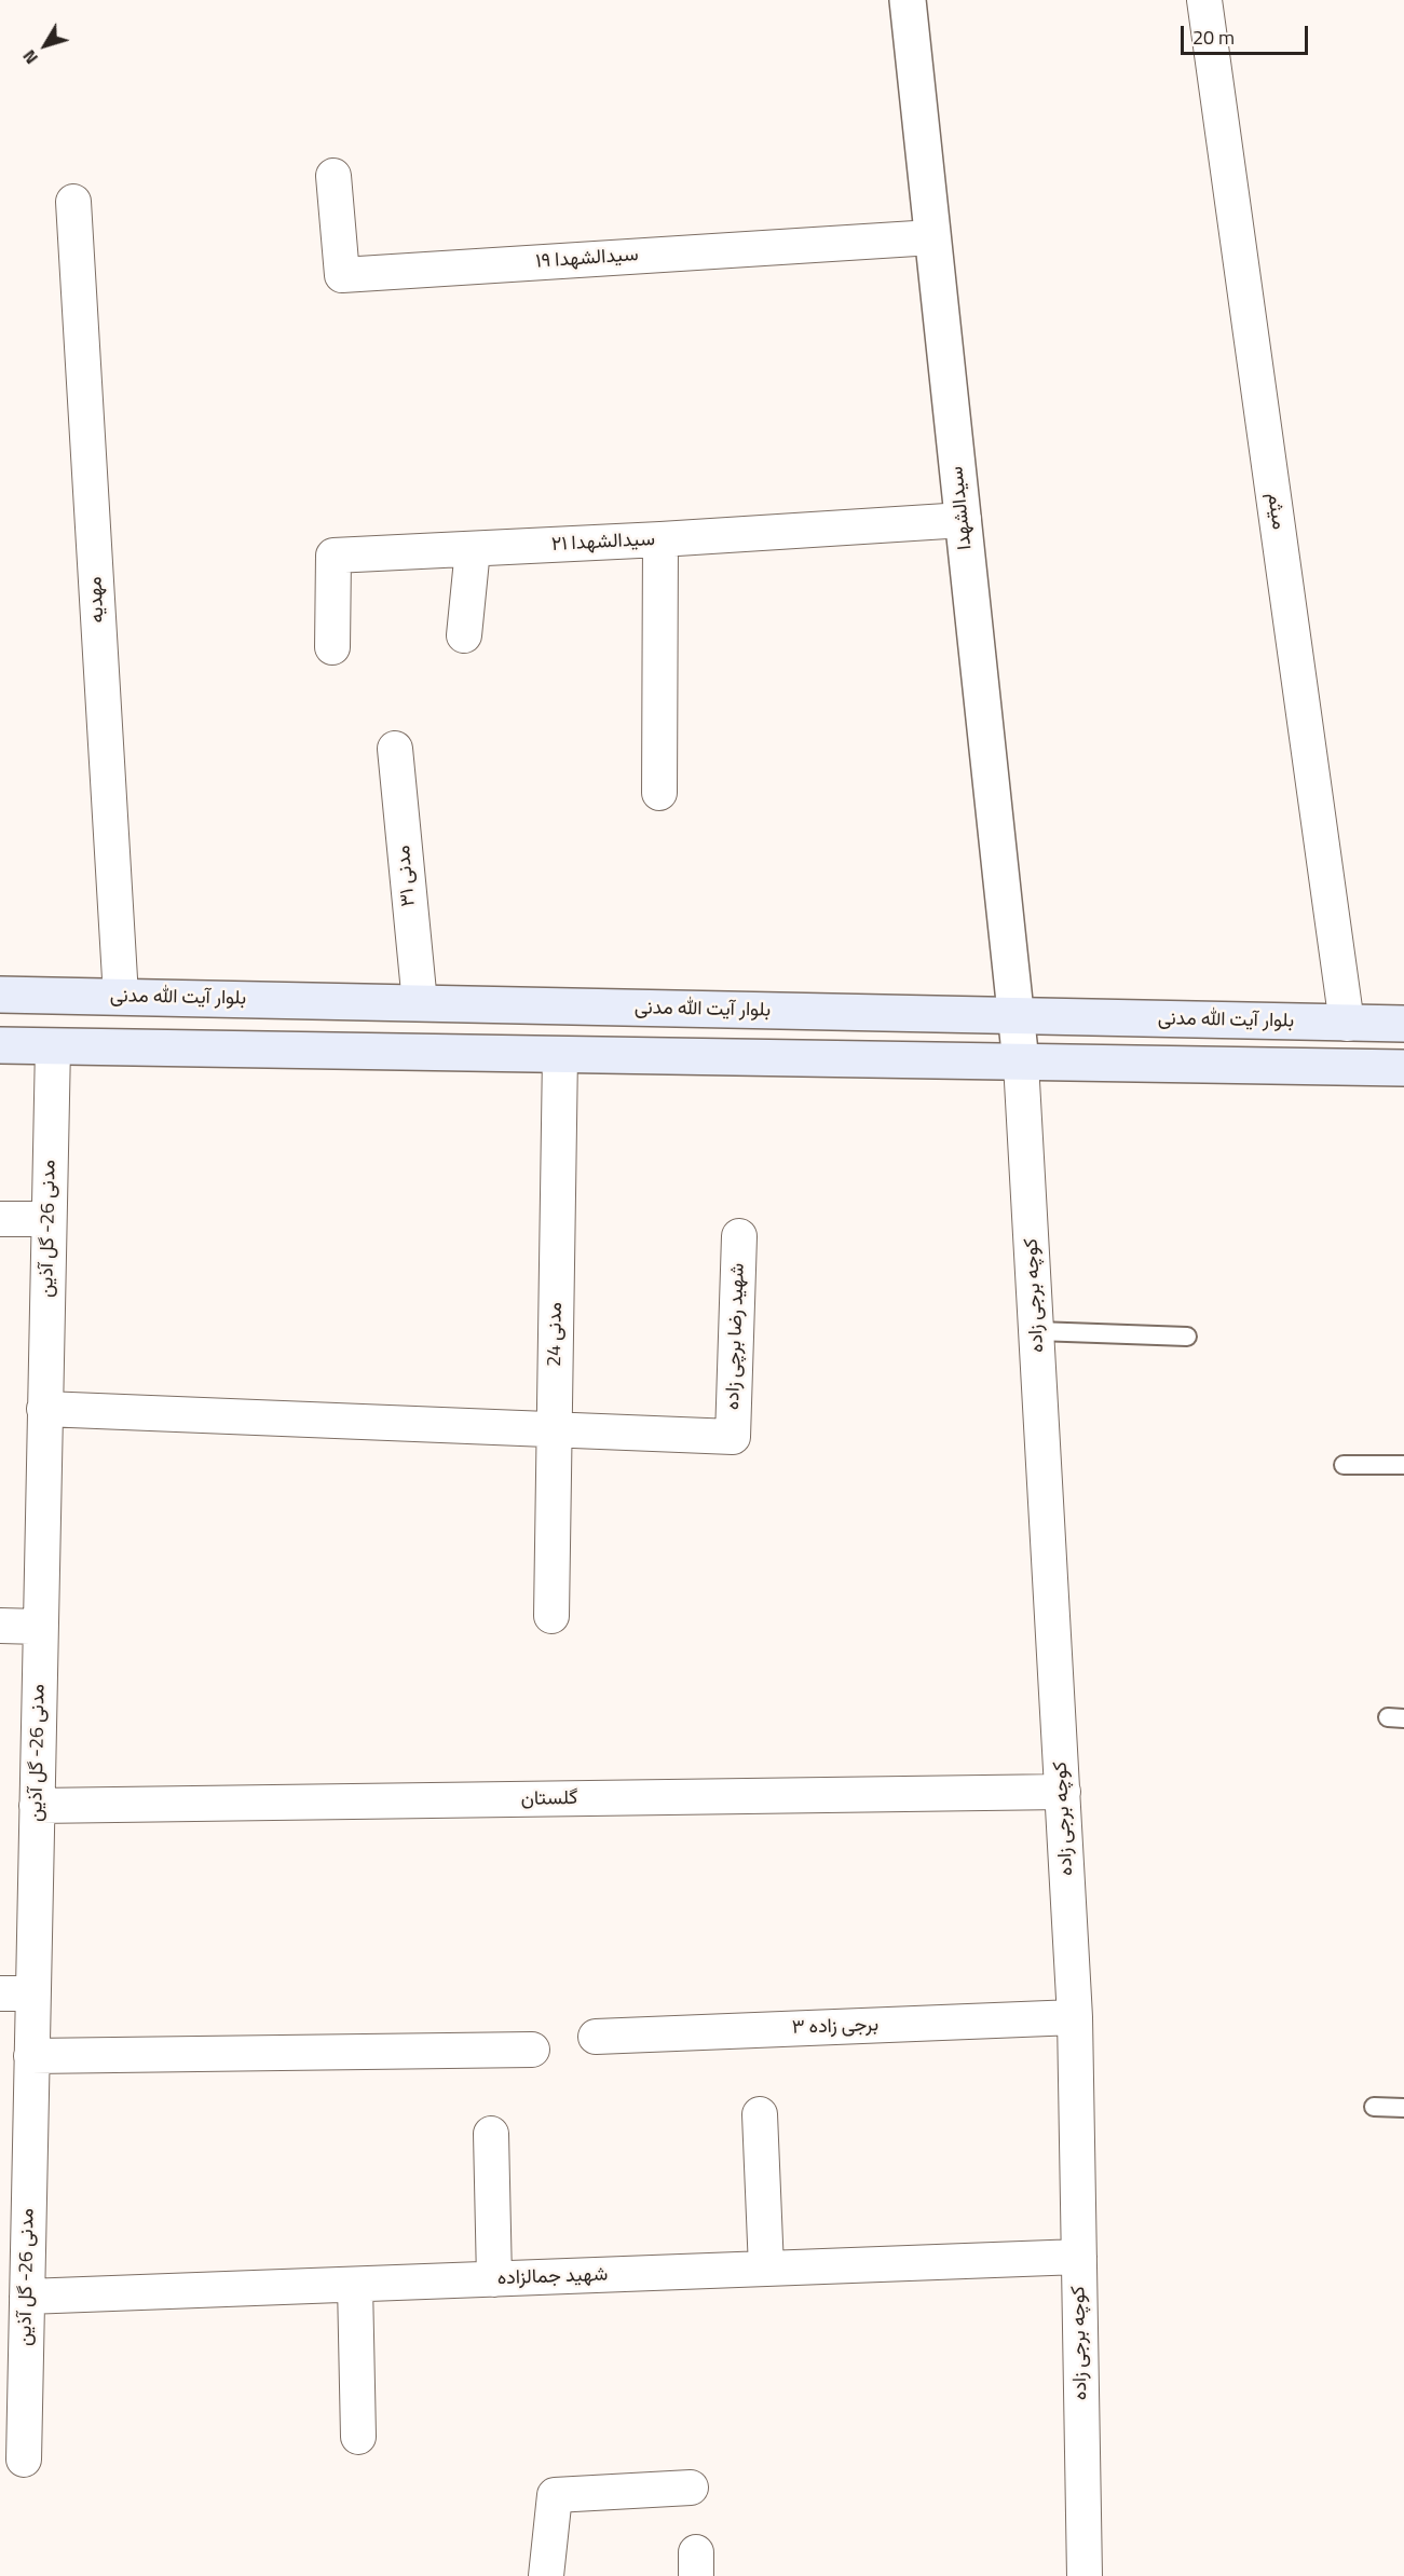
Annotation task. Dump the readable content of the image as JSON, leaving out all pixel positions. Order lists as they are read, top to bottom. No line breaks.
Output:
{"streets":{"main road":["بلوار آیت الله مدنی"],"street":["سیدالشهدا ۱۹","سیدالشهدا","میثم","سیدالشهدا ۲۱","مهدیه","مدنی ۳۱","مدنی 26- گل آذین","کوچه برجى زاده","مدنی 24","شهید رضا برچی زاده","گلستان","برجی زاده ۳","شهید جمالزاده"]},"crossings":[["سیدالشهدا ۱۹","سیدالشهدا"],["سیدالشهدا","سیدالشهدا ۲۱"],["سیدالشهدا","بلوار آیت الله مدنی"],["سیدالشهدا","کوچه برجى زاده"],["میثم","بلوار آیت الله مدنی"],["مهدیه","بلوار آیت الله مدنی"],["مدنی ۳۱","بلوار آیت الله مدنی"],["مدنی 26- گل آذین","گلستان"],["مدنی 26- گل آذین","شهید جمالزاده"],["کوچه برجى زاده","گلستان"],["کوچه برجى زاده","برجی زاده ۳"],["کوچه برجى زاده","شهید جمالزاده"],["مدنی 24","شهید رضا برچی زاده"]],"scale_bar":"20 m","north":"bottom left"}
